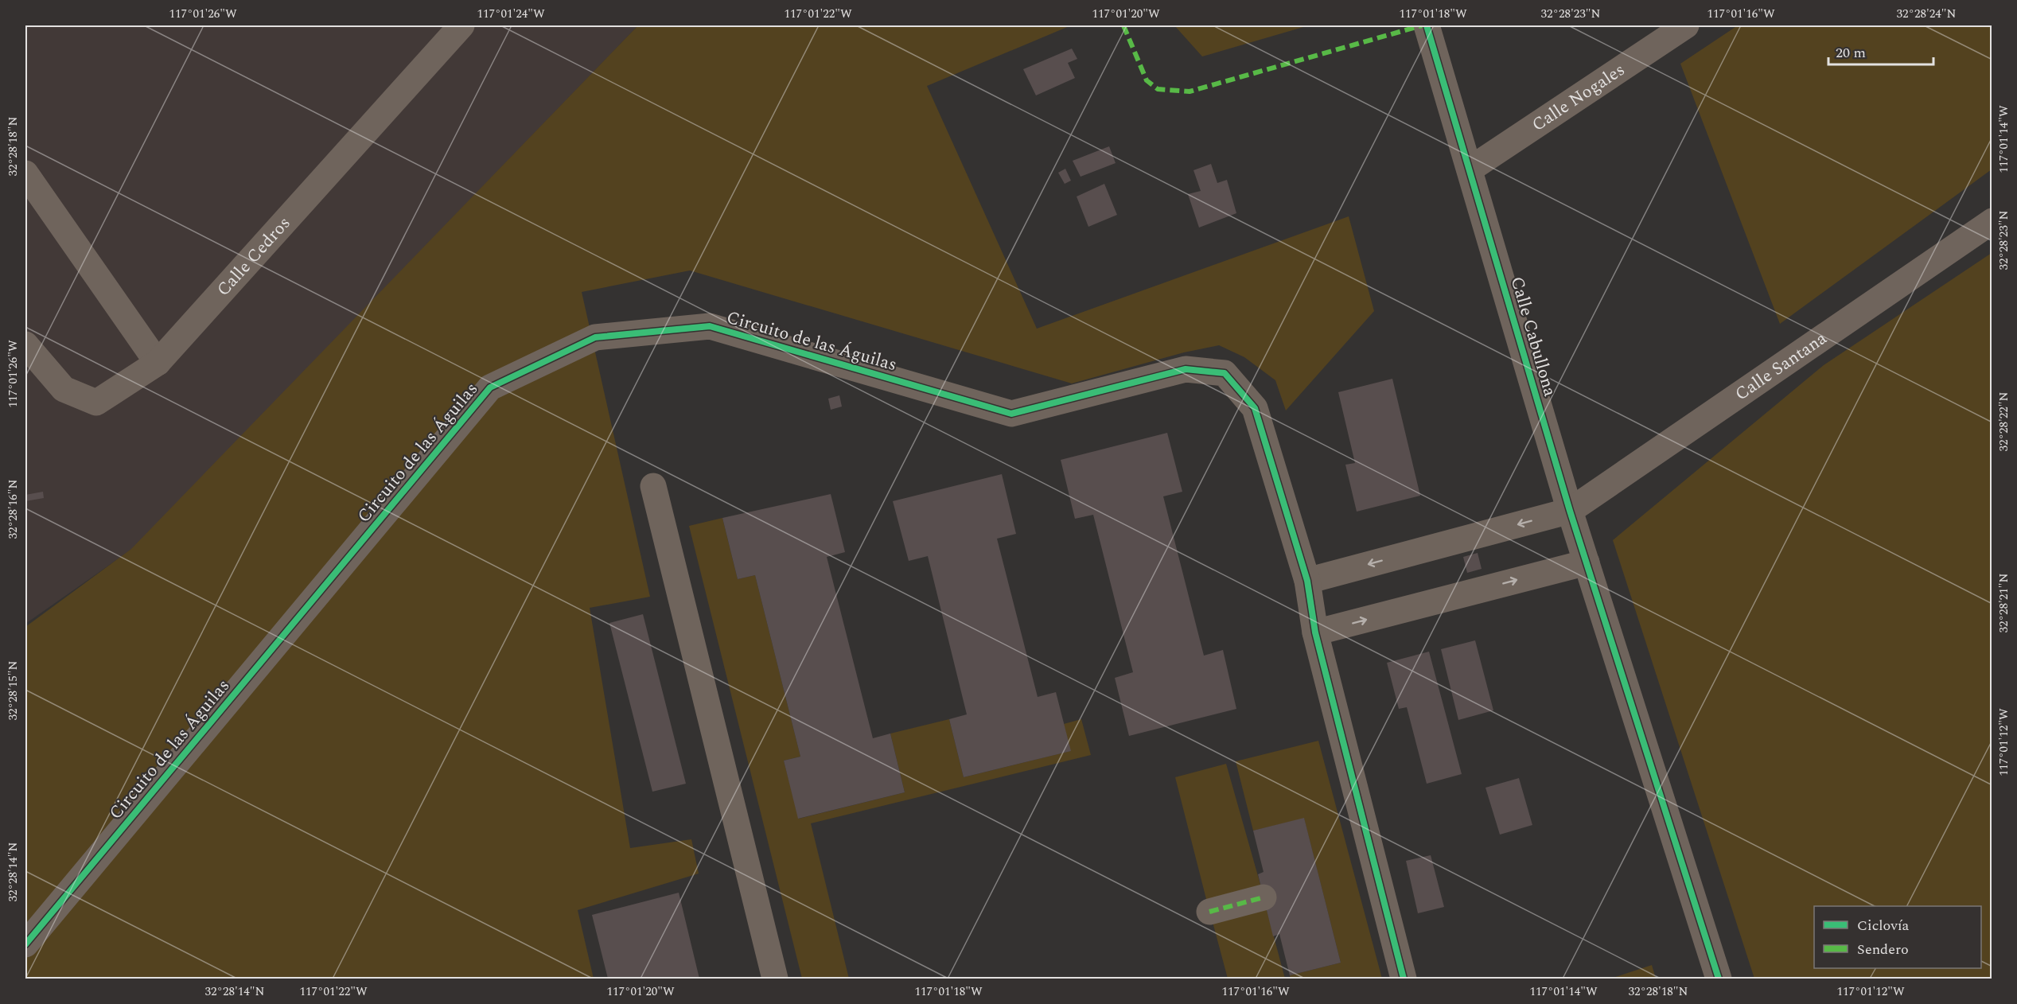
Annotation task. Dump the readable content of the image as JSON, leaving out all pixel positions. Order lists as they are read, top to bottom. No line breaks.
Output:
{"streets":{"street":["Calle Nogales","Calle Cedros","Calle Cabullona","Circuito de las Águilas","Calle Santana"]},"crossings":[["Calle Nogales","Calle Cabullona"],["Calle Cabullona","Calle Santana"],["Circuito de las Águilas","Calle Santana"]],"legend":["Ciclovía","Sendero"],"scale_bar":"20 m","coordinates":["117°01'26\"W","117°01'24\"W","117°01'22\"W","117°01'20\"W","117°01'18\"W","32°28'23\"N","117°01'16\"W","32°28'24\"N","117°01'14\"W","32°28'18\"N","32°28'22\"N","32°28'16\"N","32°28'21\"N","32°28'15\"N","117°01'12\"W","32°28'14\"N"]}
